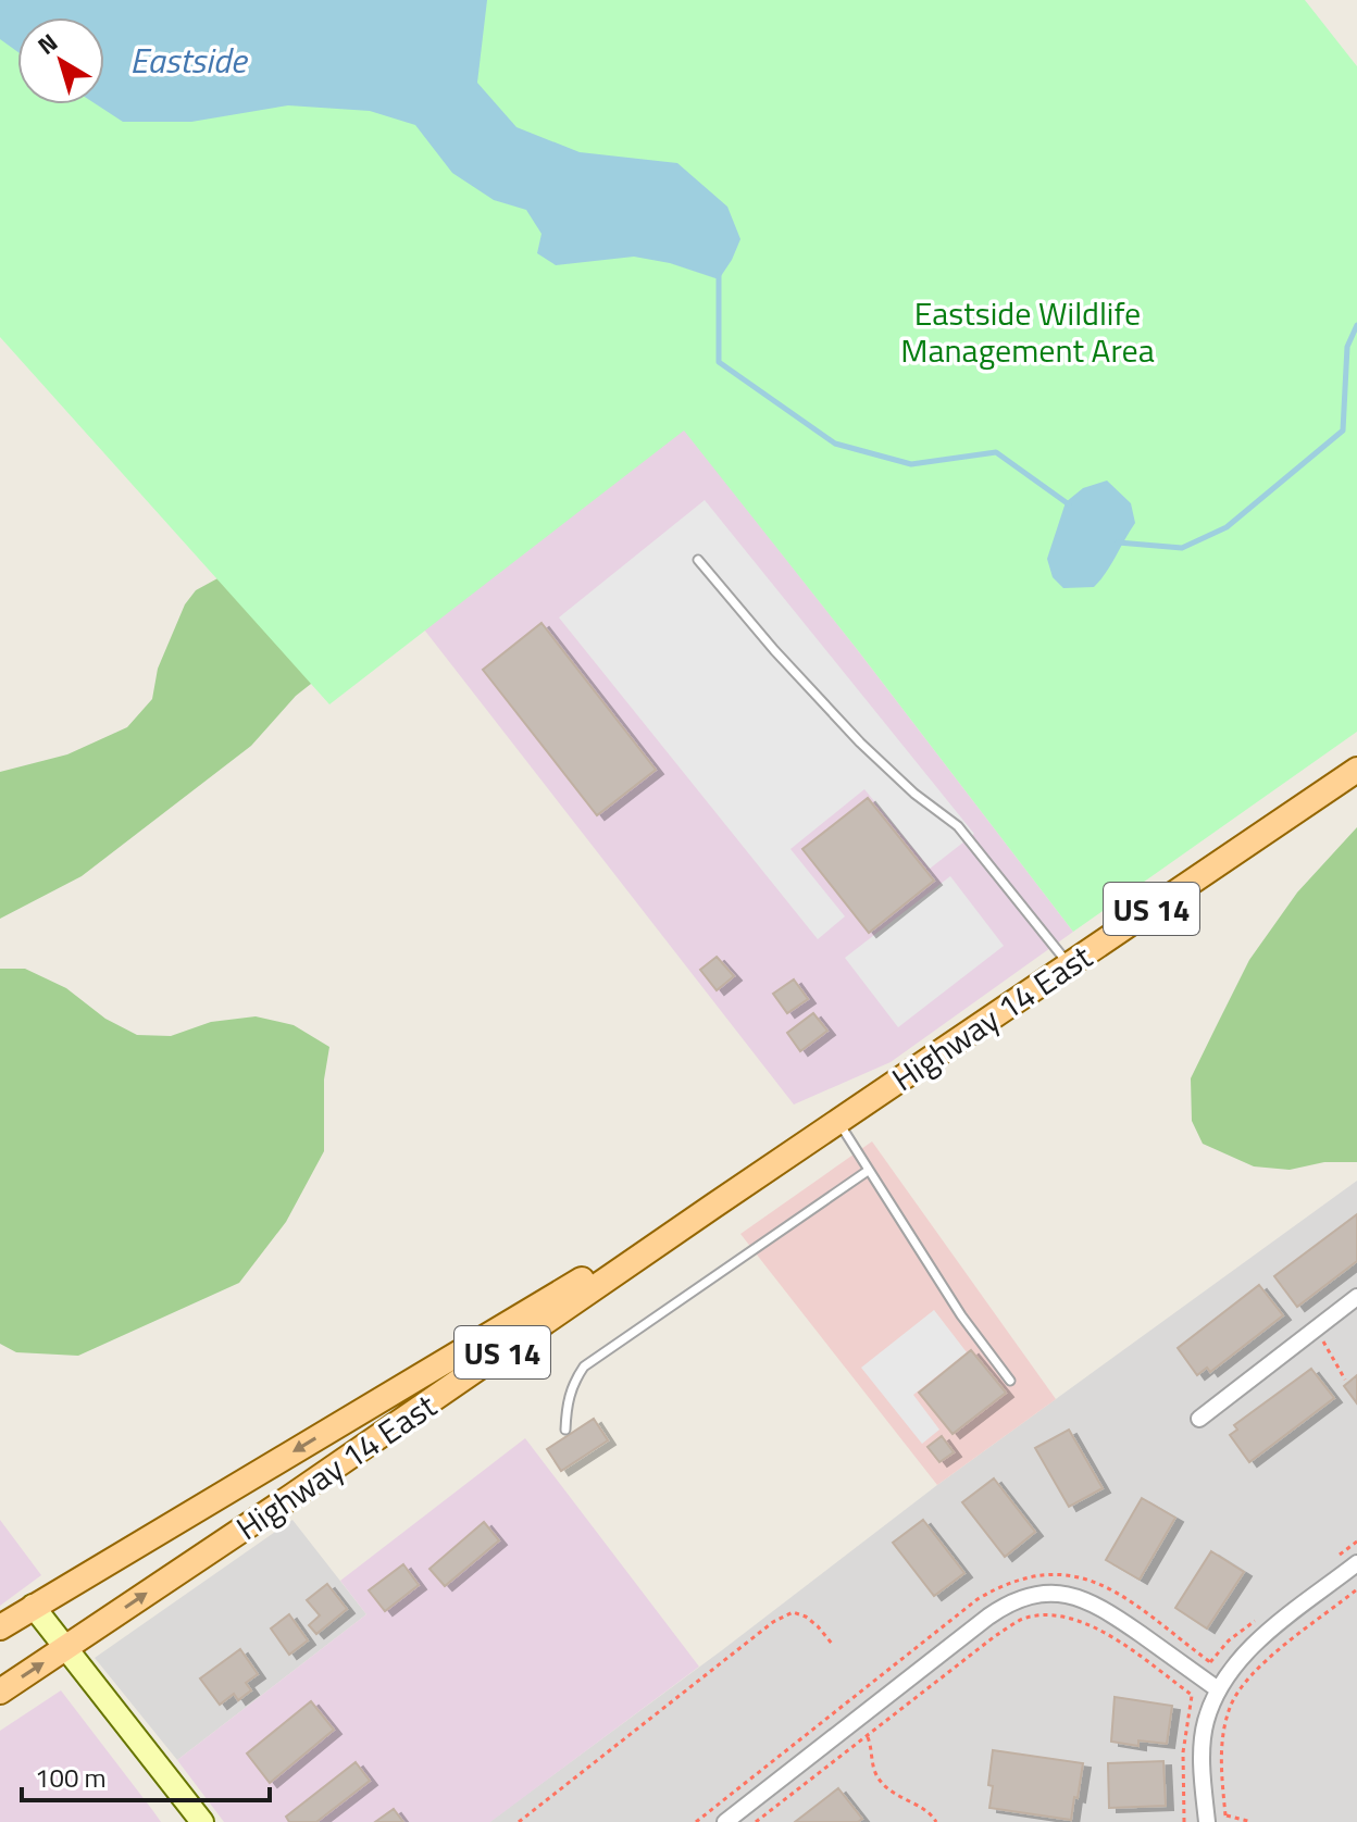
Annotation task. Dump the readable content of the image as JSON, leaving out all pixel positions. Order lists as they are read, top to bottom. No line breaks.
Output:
{"streets":{"main road":["US 14","Highway 14 East"]},"water":["Eastside"],"parks":["Eastside Wildlife Management Area"],"scale_bar":"100 m","north":"top left"}
